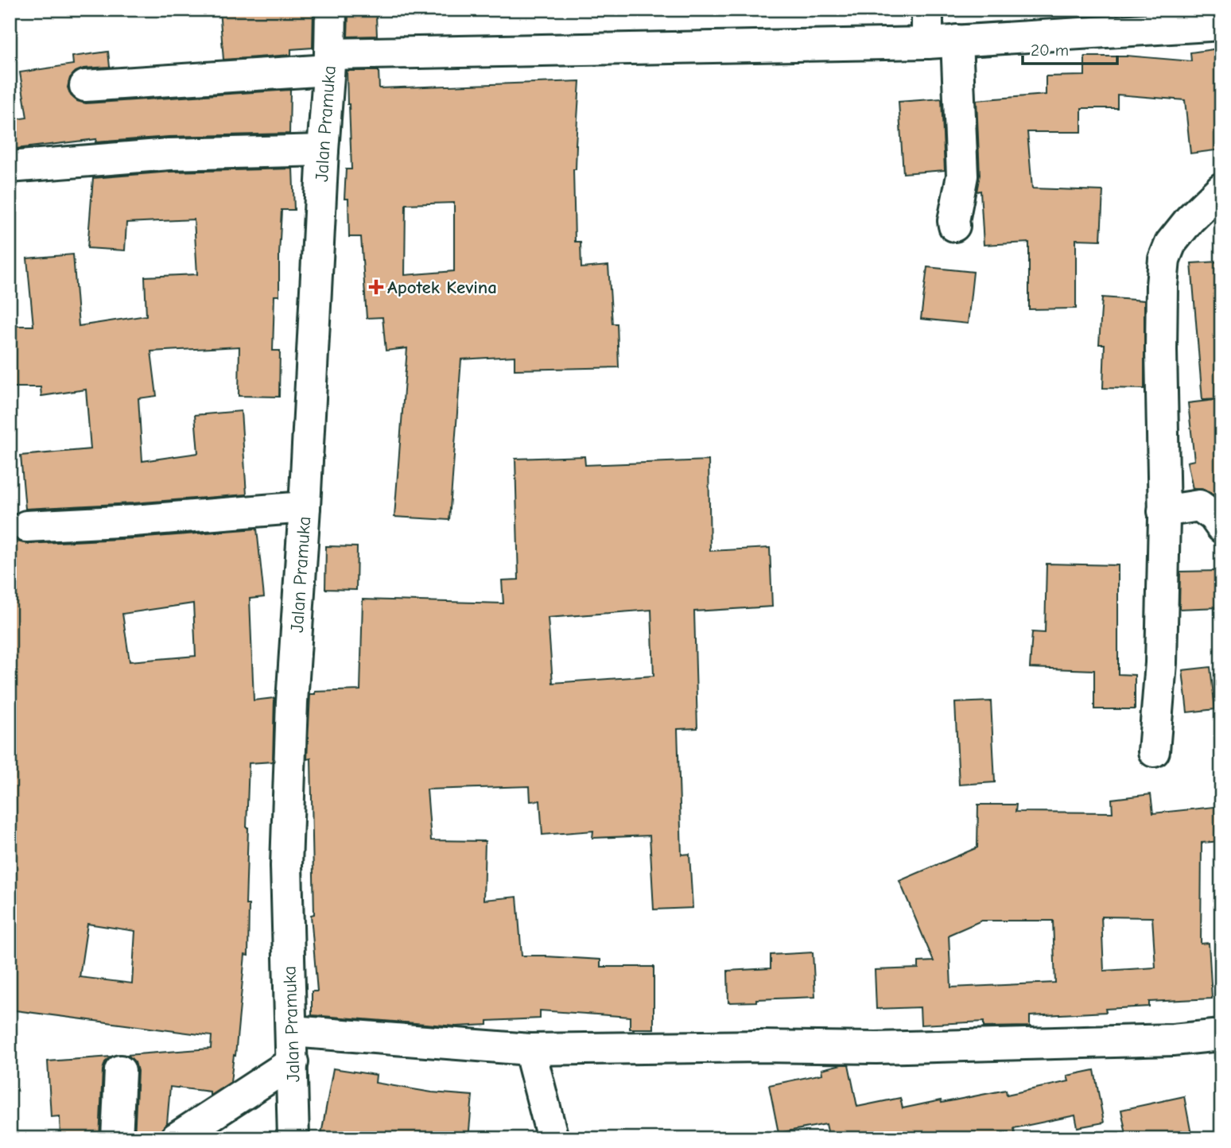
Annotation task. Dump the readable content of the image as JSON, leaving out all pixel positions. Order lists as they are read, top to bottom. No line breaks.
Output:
{"streets":{"street":["Jalan Pramuka"]},"places":{"health":["Apotek Kevina"]},"scale_bar":"20 m"}
